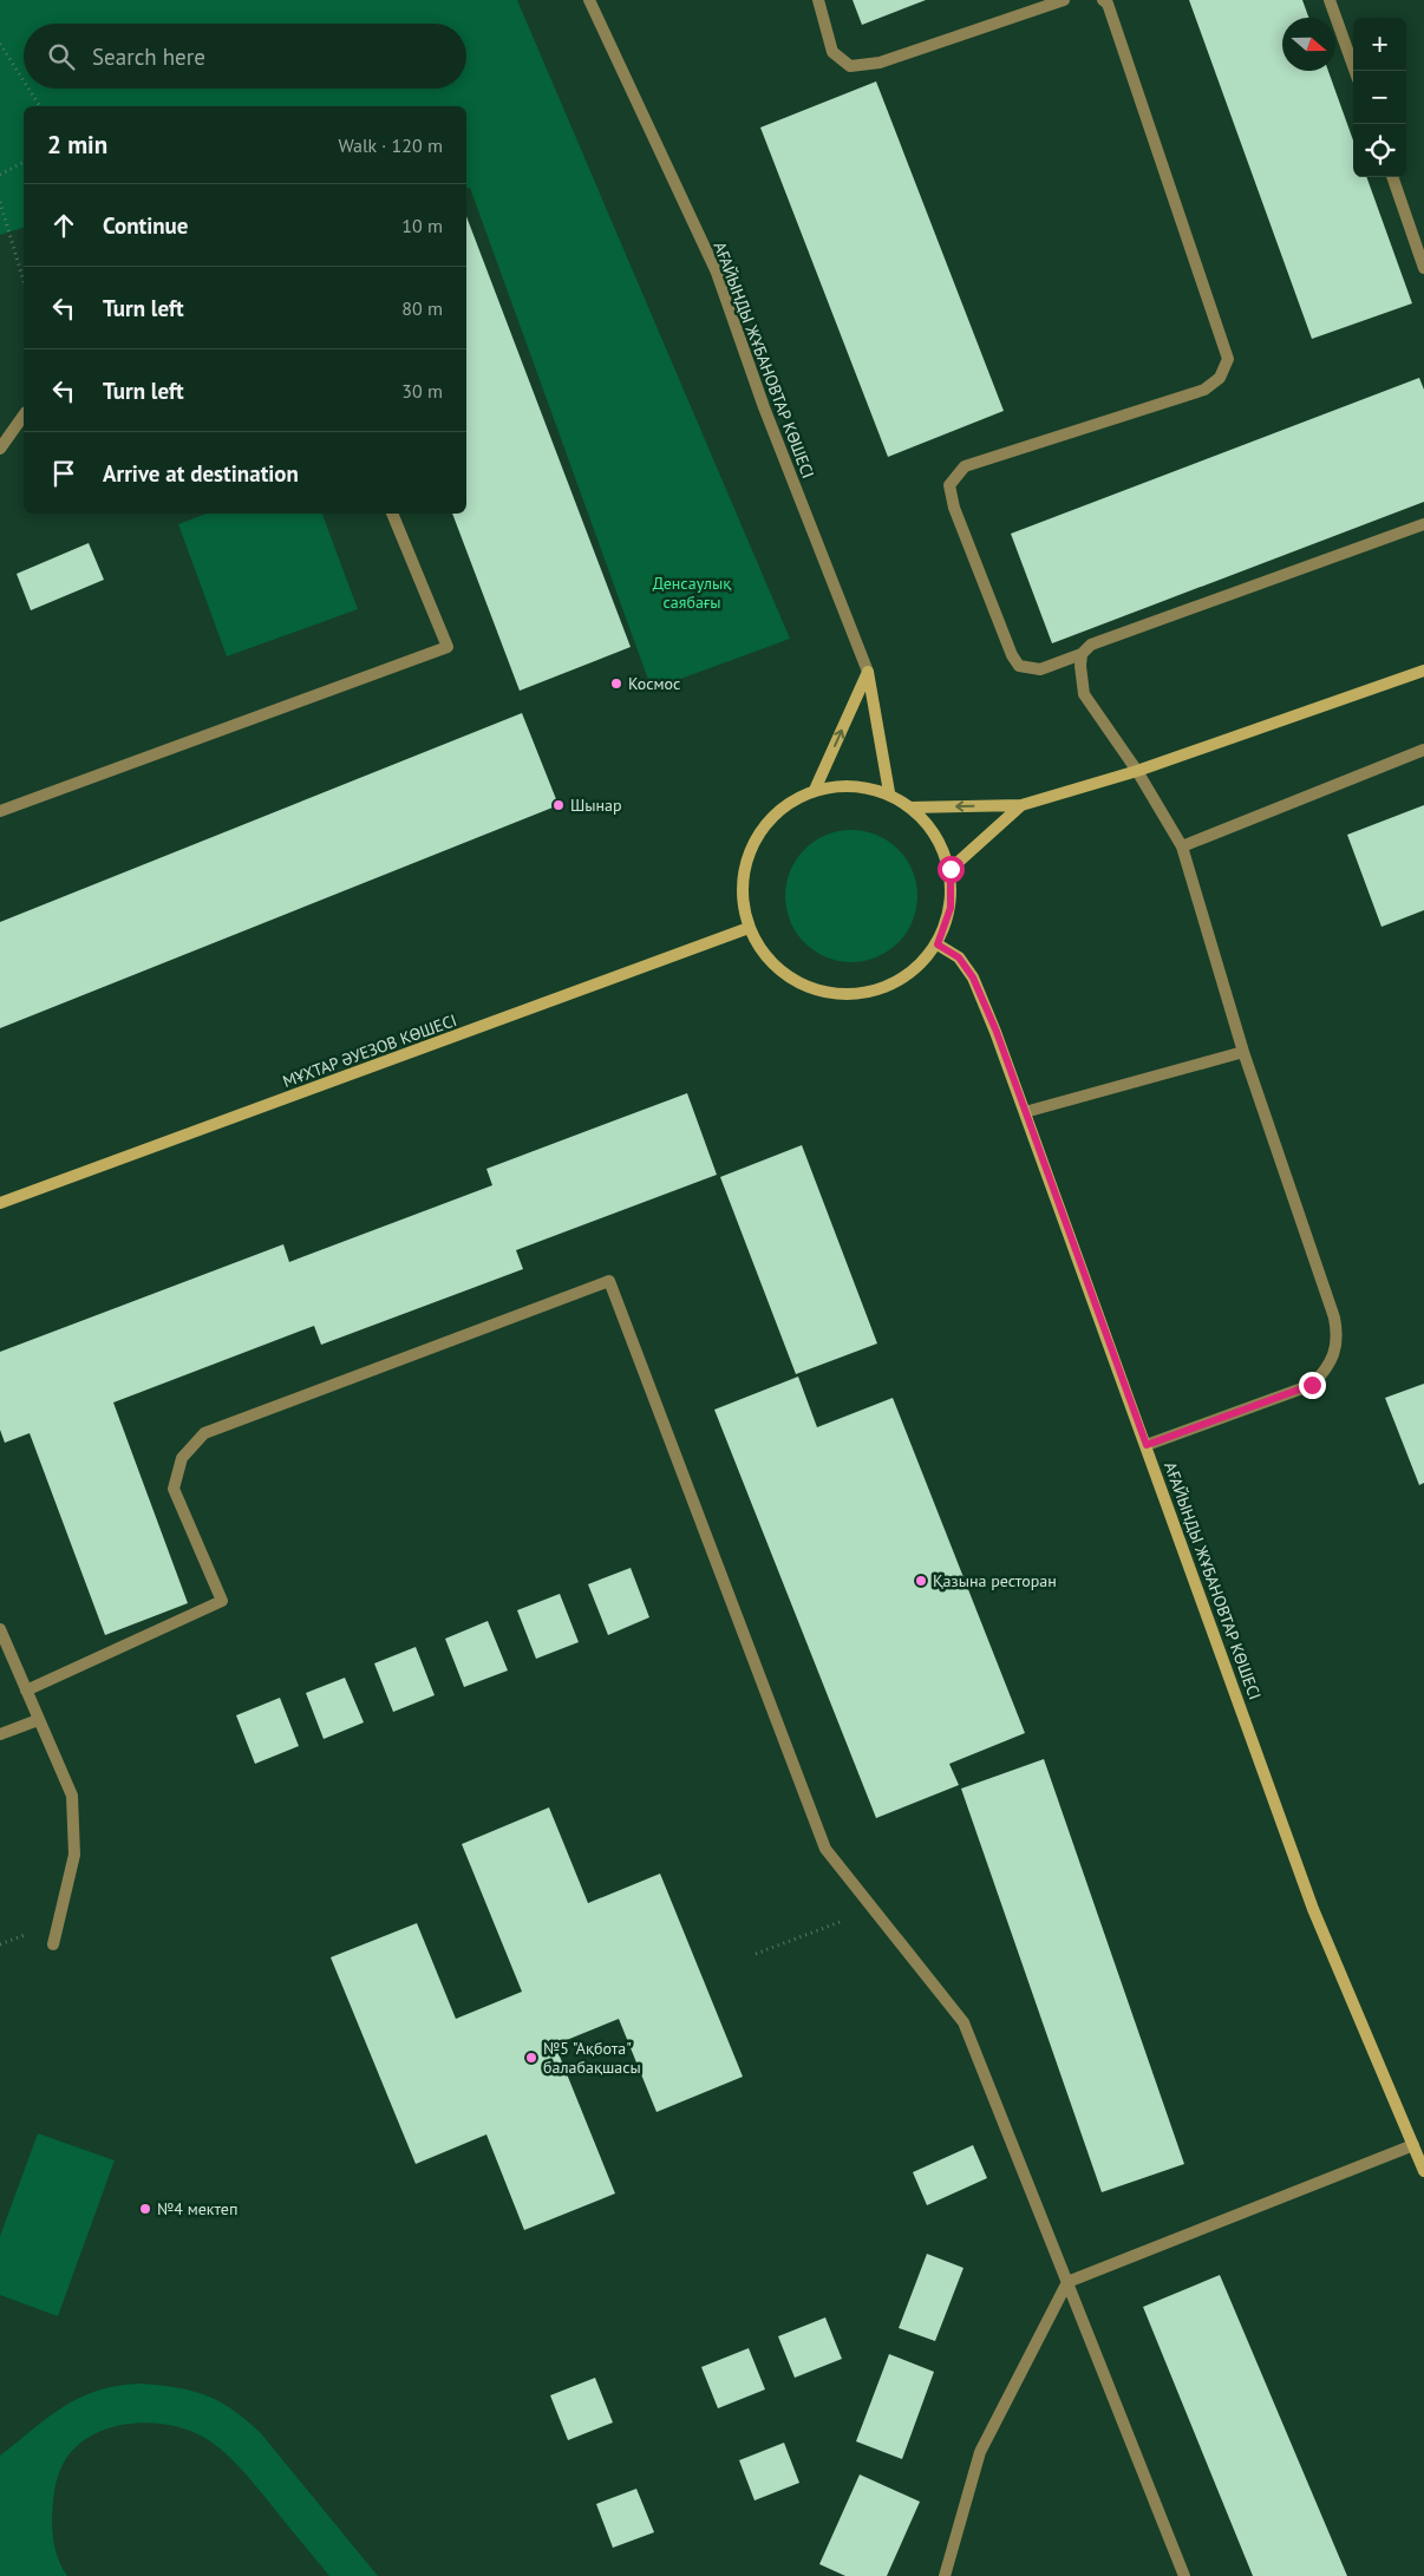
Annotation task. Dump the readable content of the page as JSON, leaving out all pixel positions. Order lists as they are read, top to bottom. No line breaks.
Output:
{"streets":{"street":["АҒАЙЫНДЫ ЖҰБАНОВТАР КӨШЕСІ","МҰХТАР ӘУЕЗОВ КӨШЕСІ"]},"crossings":[["АҒАЙЫНДЫ ЖҰБАНОВТАР КӨШЕСІ","МҰХТАР ӘУЕЗОВ КӨШЕСІ"]],"parks":["Денсаулық саябағы"],"places":["Космос","Шынар","Қазына ресторан","№5 \"Ақбота\" балабақшасы","№4 мектеп"],"north":"right","page":{"map_buttons":["+","−"],"search":"Search here","heading":["2 min","Walk · 120 m"],"list":[["Continue","10 m"],["Turn left","80 m"],["Turn left","30 m"],"Arrive at destination"]}}
